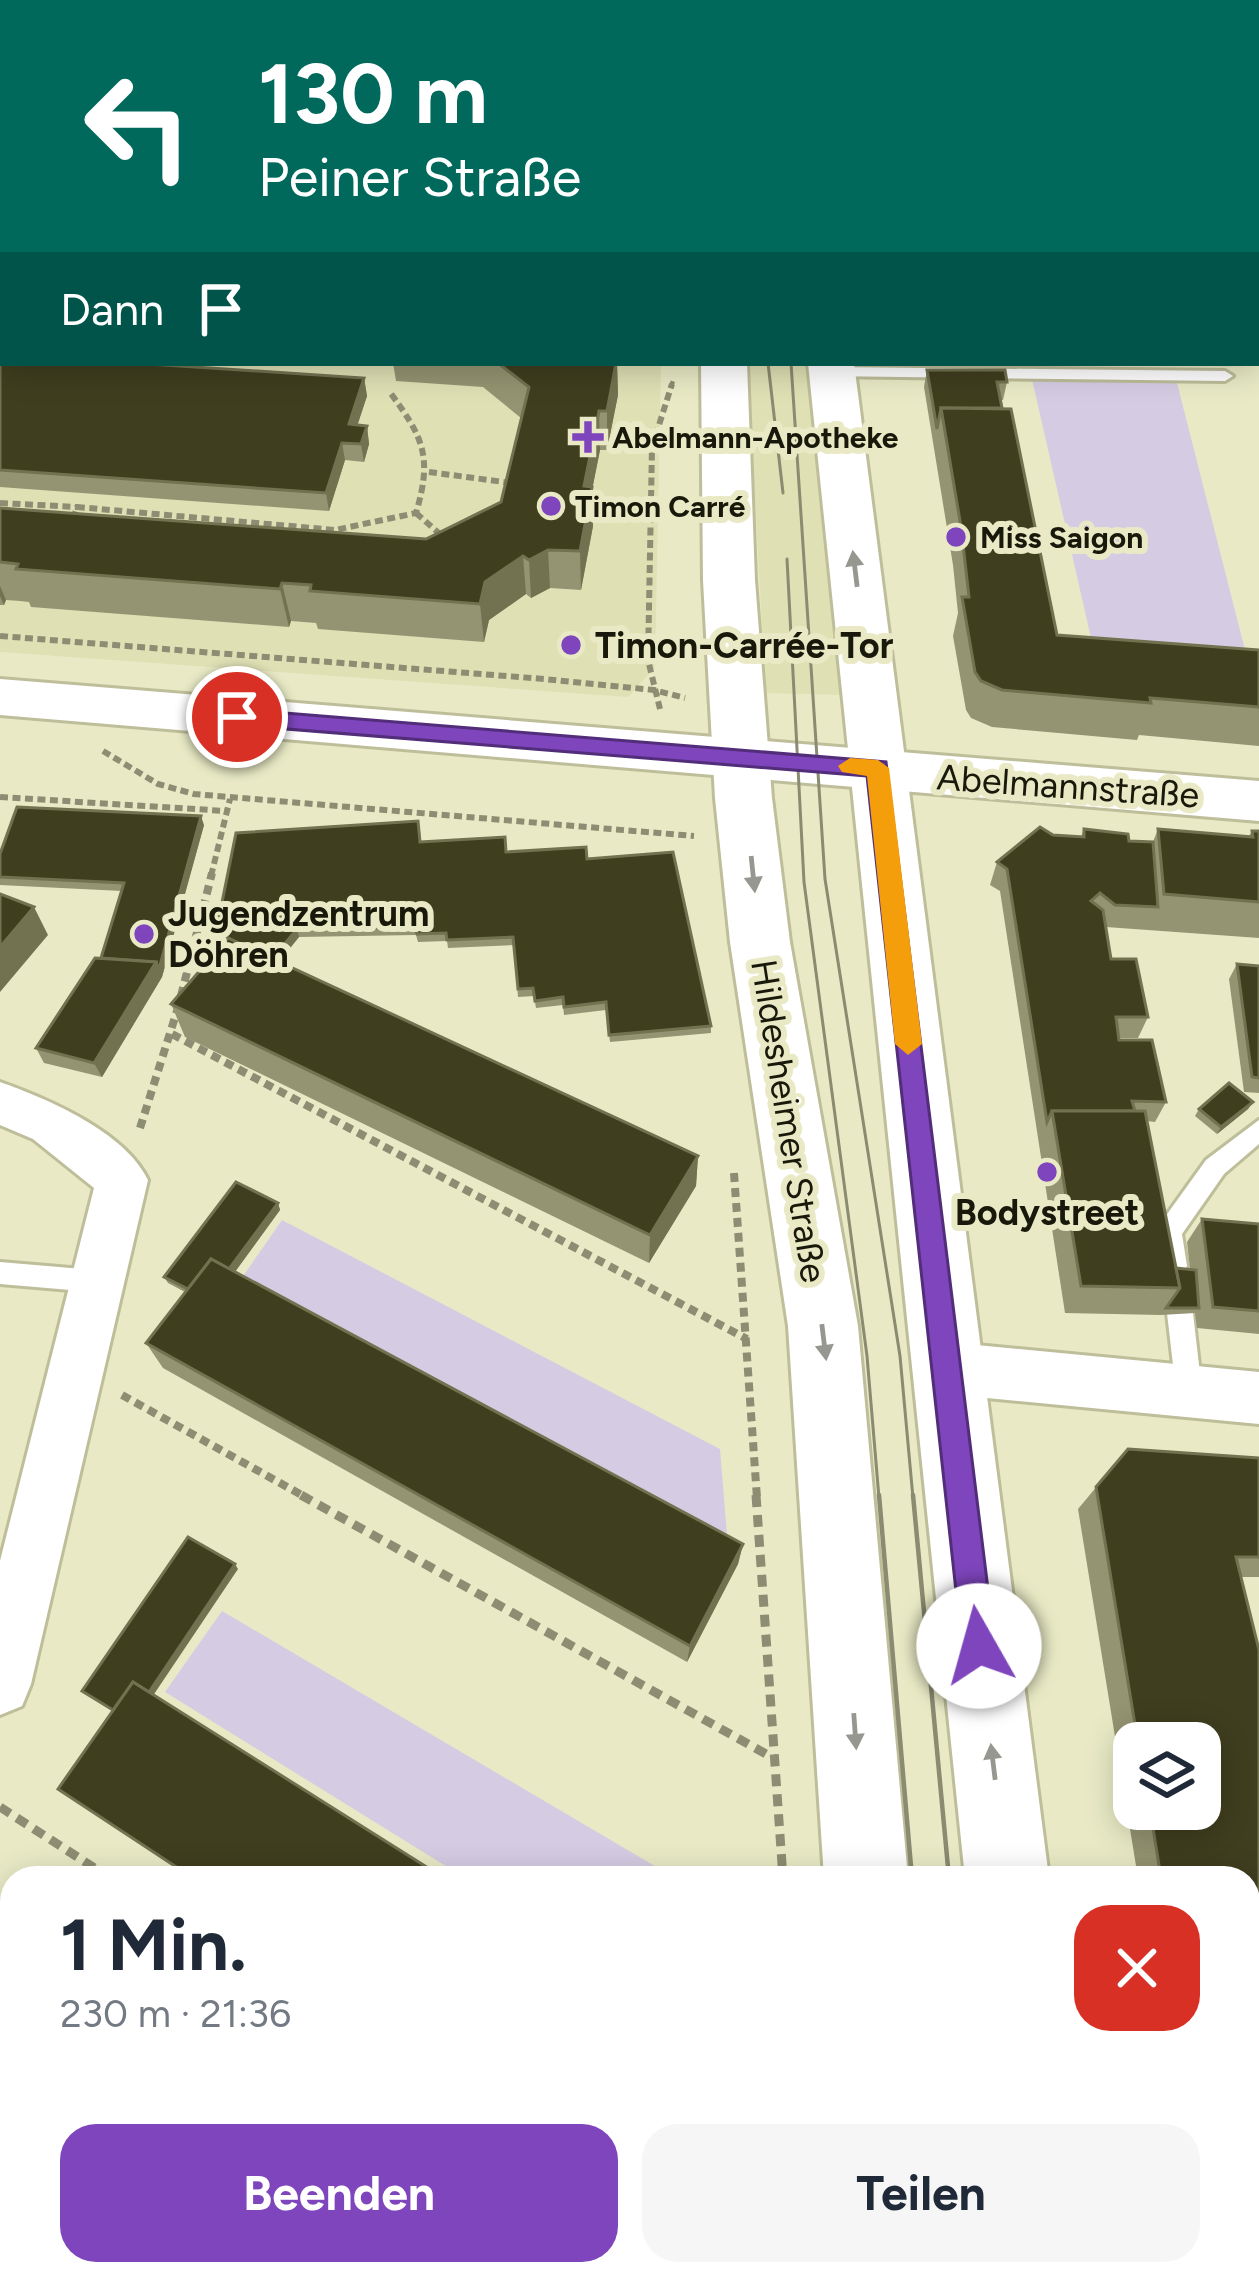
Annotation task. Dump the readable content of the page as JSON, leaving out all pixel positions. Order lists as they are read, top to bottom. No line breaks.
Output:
{"streets":{"main road":["Hildesheimer Straße"],"street":["Abelmannstraße"]},"crossings":[["Abelmannstraße","Hildesheimer Straße"]],"places":{"health":["Abelmann-Apotheke"],"other":["Timon Carré","Miss Saigon","Timon-Carrée-Tor","Jugendzentrum Döhren","Bodystreet"]},"page":{"turn":["130 m","Peiner Straße"],"then":"Dann","heading":["1 Min.","230 m · 21:36"],"buttons":["Beenden","Teilen"]}}
